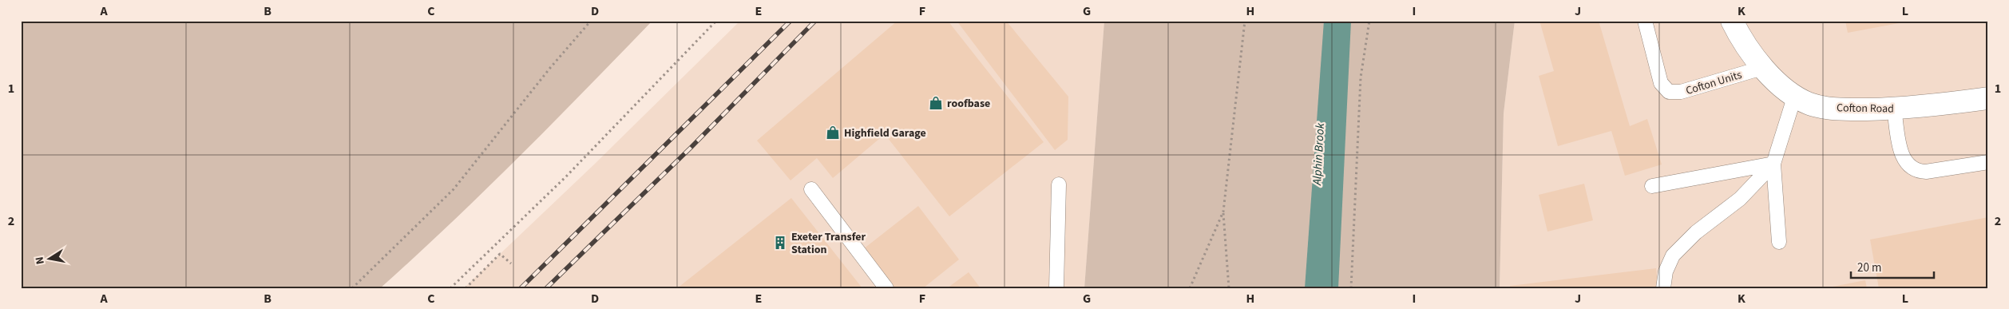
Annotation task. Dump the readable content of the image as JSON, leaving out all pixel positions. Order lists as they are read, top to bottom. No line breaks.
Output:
{"streets":{"street":["Cofton Road"],"lane":["Cofton Units"]},"crossings":[["Cofton Units","Cofton Road"]],"water":["Alphin Brook"],"places":{"shop":["roofbase","Highfield Garage"],"building":["Exeter Transfer Station"]},"scale_bar":"20 m","north":"left","grid":{"columns":["A","B","C","D","E","F","G","H","I","J","K","L"],"rows":["1","2"]}}
